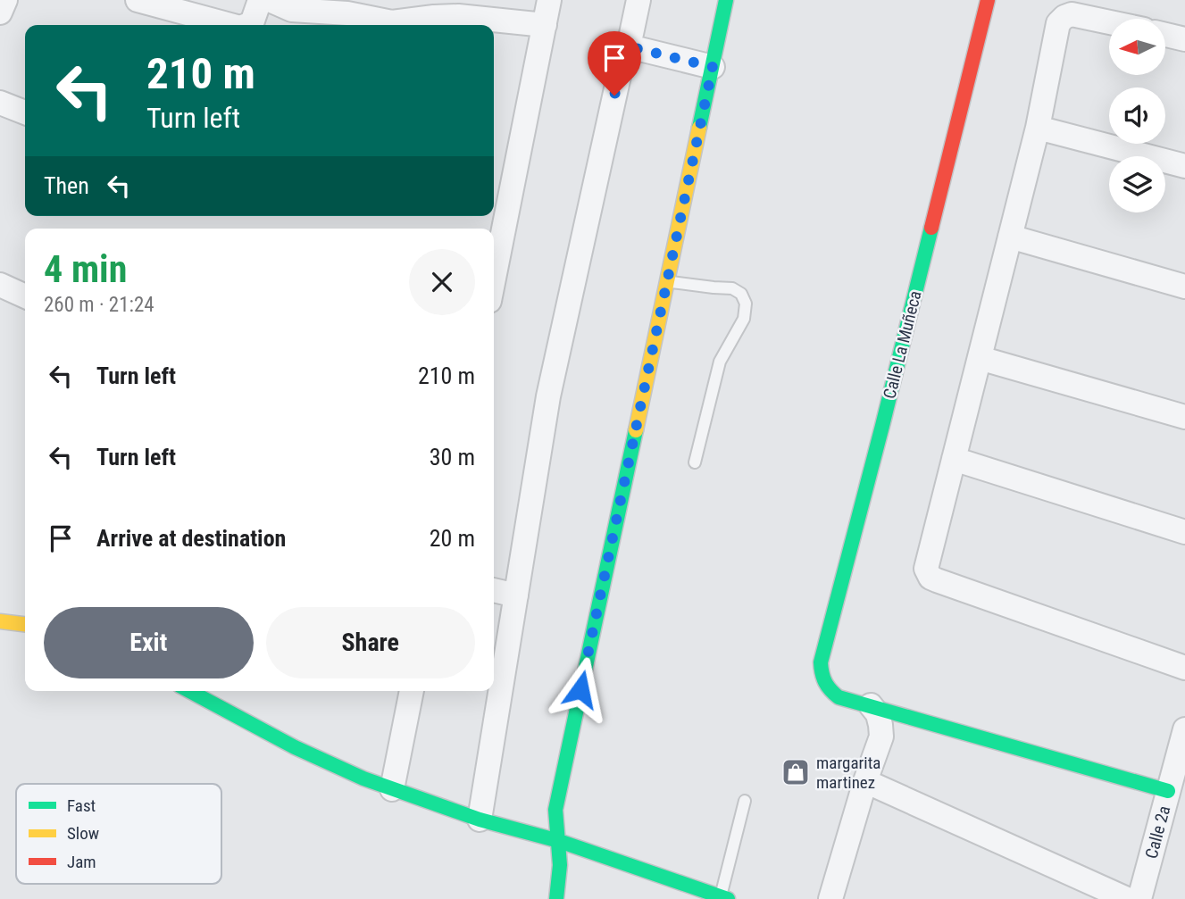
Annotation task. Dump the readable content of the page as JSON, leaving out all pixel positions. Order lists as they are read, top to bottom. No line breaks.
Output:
{"streets":{"street":["Calle La Muñeca","Calle 2a"]},"places":{"shop":["margarita martinez"]},"legend":["Fast","Slow","Jam"],"north":"left","page":{"turn":["210 m","Turn left"],"then":"Then","heading":["4 min","260 m · 21:24"],"list":[{"name":"Turn left","value":"210 m"},{"name":"Turn left","value":"30 m"},{"name":"Arrive at destination","value":"20 m"}],"buttons":["Exit","Share"]}}
